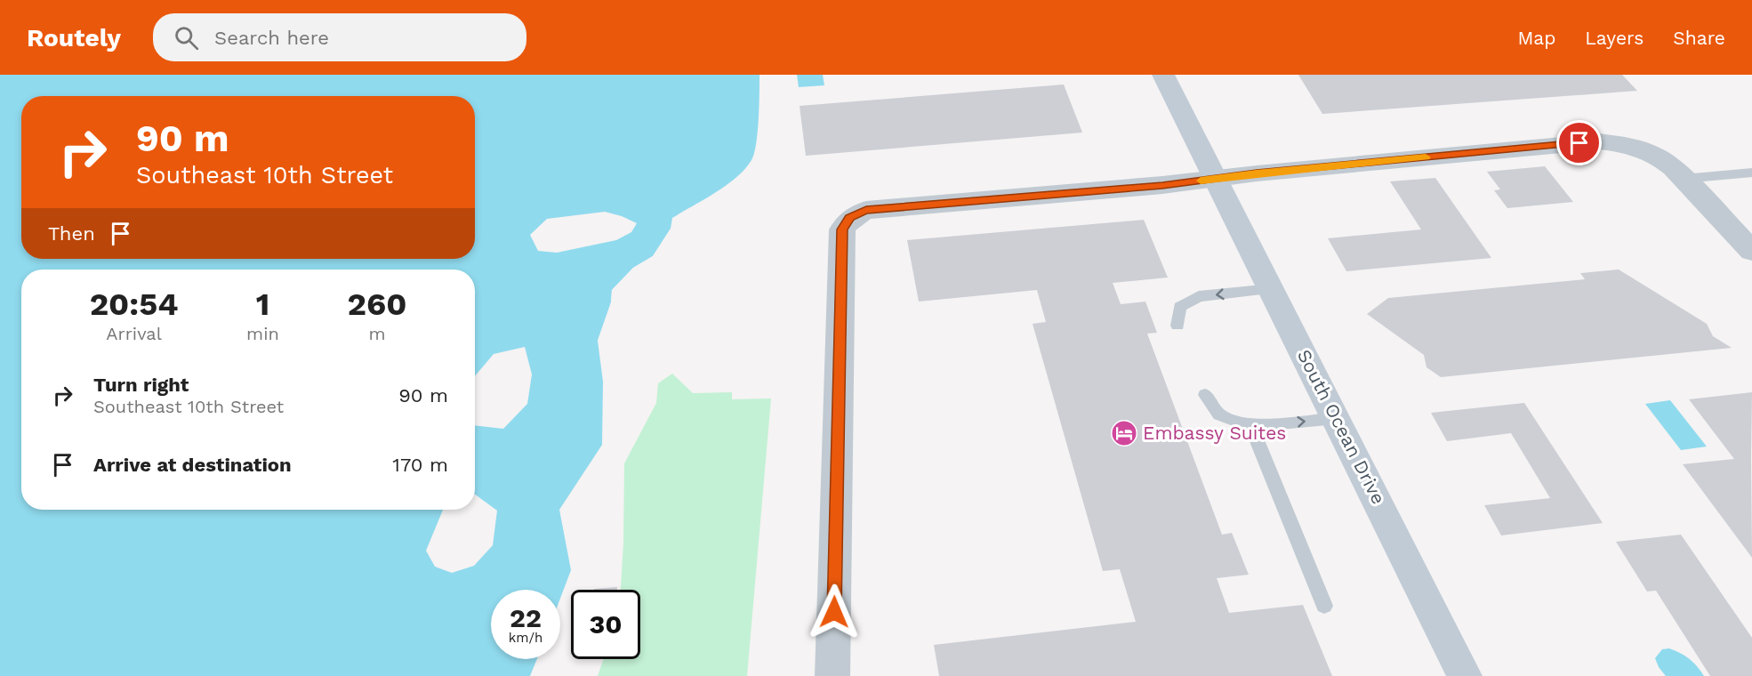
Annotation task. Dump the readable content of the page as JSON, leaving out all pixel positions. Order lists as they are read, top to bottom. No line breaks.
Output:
{"streets":{"main road":["South Ocean Drive"]},"places":{"hotel":["Embassy Suites"]},"page":{"header":"Routely","search":"Search here","nav":["Map","Layers","Share"],"turn":["90 m","Southeast 10th Street"],"then":"Then","eta":["20:54","Arrival","1","min","260","m"],"list":[{"name":"Turn right","note":"Southeast 10th Street","value":"90 m"},{"name":"Arrive at destination","value":"170 m"}],"speed":"22 km/h","limit":"30"}}
